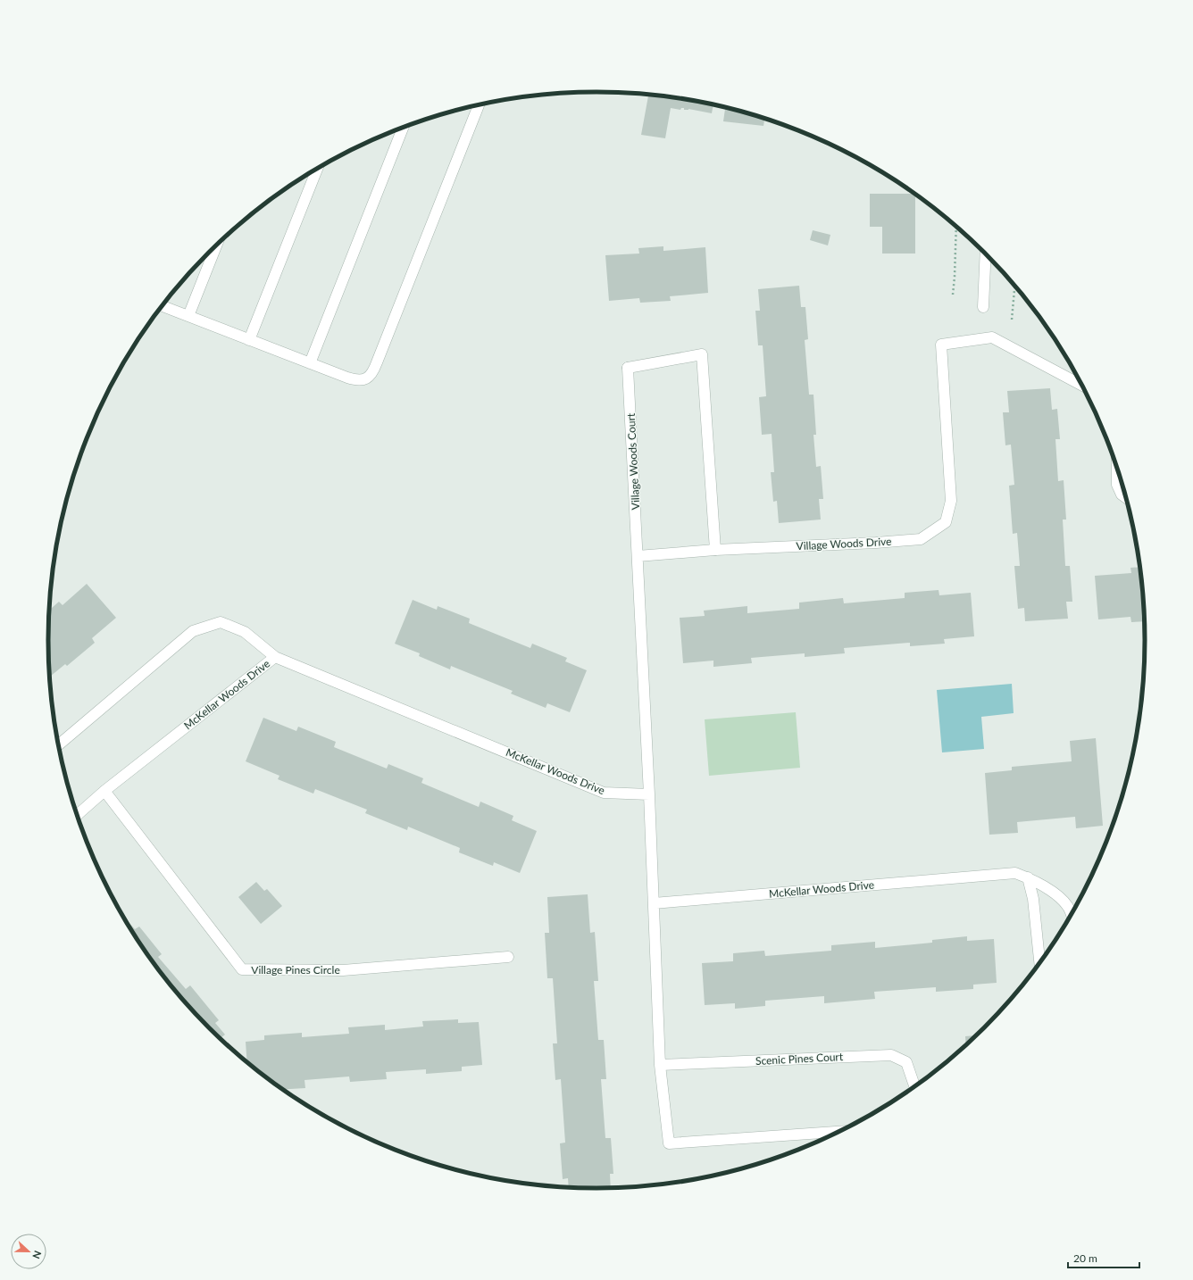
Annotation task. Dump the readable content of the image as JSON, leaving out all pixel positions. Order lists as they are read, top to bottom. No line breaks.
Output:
{"streets":{"street":["Village Woods Court","Village Woods Drive","McKellar Woods Drive","Village Pines Circle","Scenic Pines Court"]},"crossings":[["Village Woods Court","Village Woods Drive"],["McKellar Woods Drive","Village Pines Circle"]],"scale_bar":"20 m","north":"right"}
